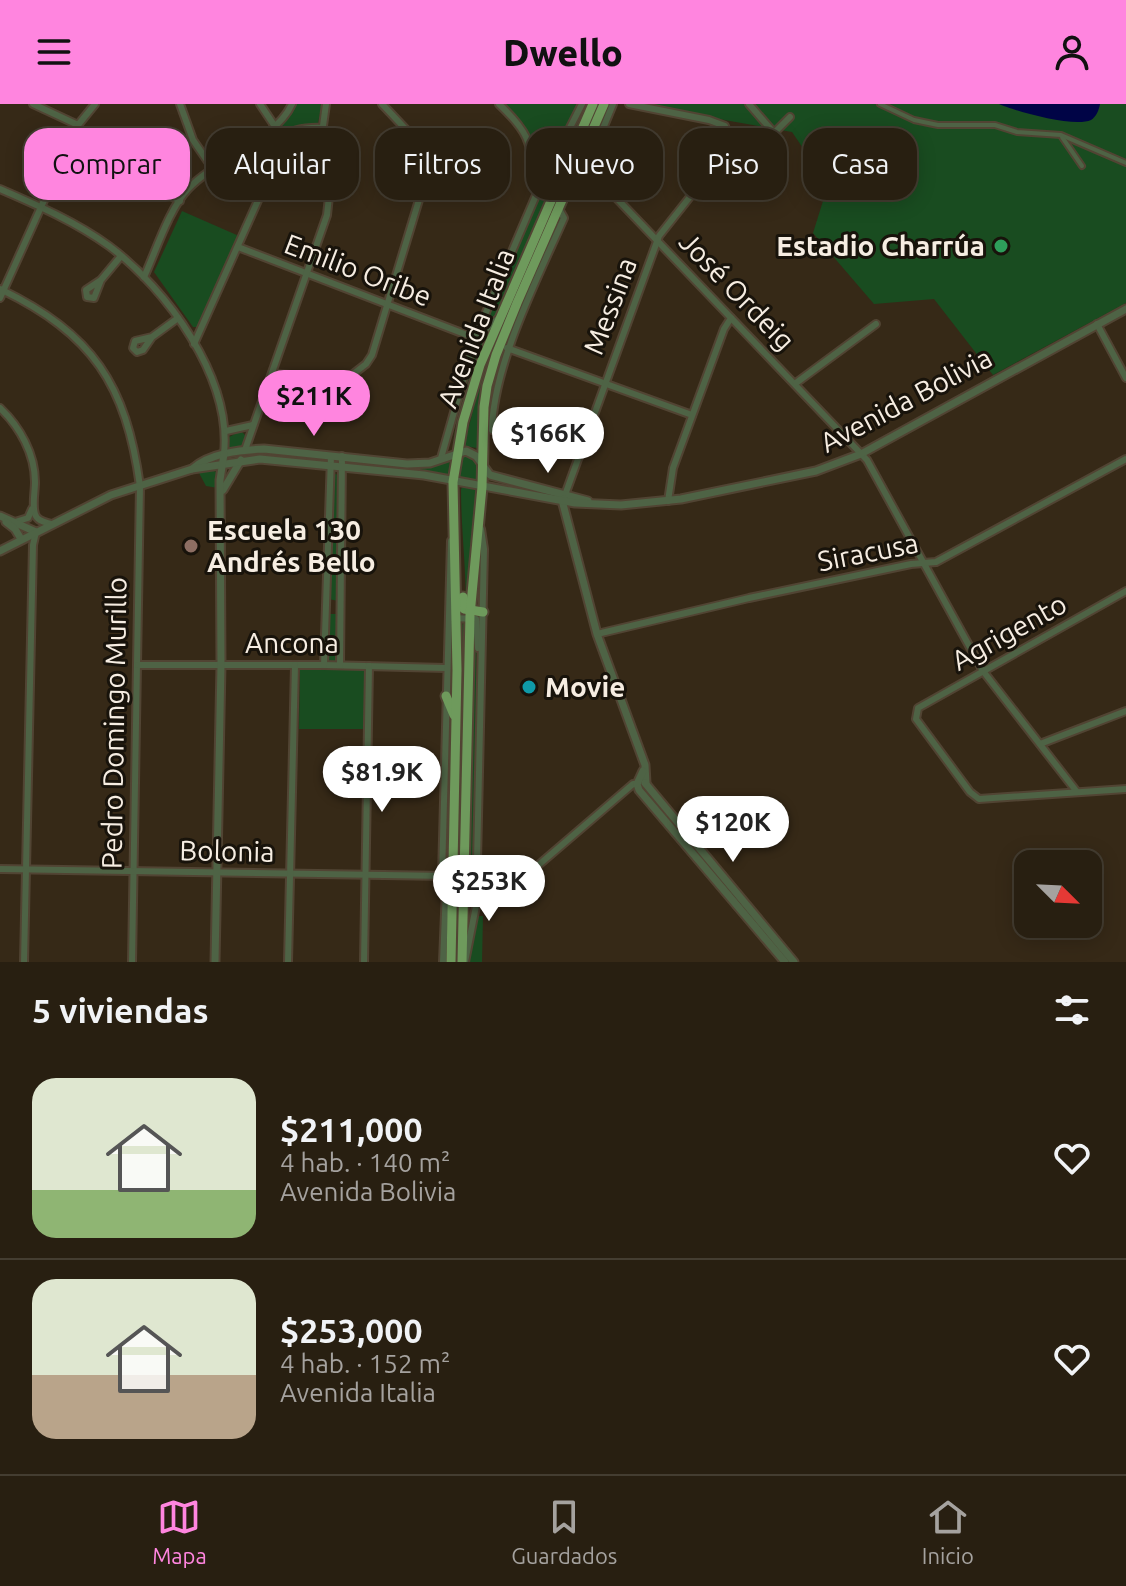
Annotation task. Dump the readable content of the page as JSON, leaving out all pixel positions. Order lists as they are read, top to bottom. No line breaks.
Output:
{"streets":{"main road":["Avenida Italia"],"street":["Emilio Oribe","José Ordeig","Messina","Avenida Bolivia","Siracusa","Agrigento","Ancona","Pedro Domingo Murillo","Bolonia"]},"crossings":[["Emilio Oribe","Avenida Italia"],["José Ordeig","Messina"],["José Ordeig","Avenida Bolivia"],["José Ordeig","Siracusa"],["José Ordeig","Agrigento"],["Messina","Avenida Bolivia"],["Avenida Italia","Avenida Bolivia"],["Avenida Italia","Ancona"],["Avenida Italia","Bolonia"],["Avenida Bolivia","Pedro Domingo Murillo"],["Ancona","Pedro Domingo Murillo"],["Pedro Domingo Murillo","Bolonia"]],"places":["Estadio Charrúa","Escuela 130 Andrés Bello","Movie"],"north":"bottom right","page":{"header":"Dwello","chip":["Comprar","Alquilar","Filtros","Nuevo","Piso","Casa"],"price":["$211K","$166K","$81.9K","$120K","$253K"],"heading":"5 viviendas","list":[{"name":"$211,000","note":"4 hab. · 140 m² · Avenida Bolivia"},{"name":"$253,000","note":"4 hab. · 152 m² · Avenida Italia"}],"tabs":["Mapa","Guardados","Inicio"]}}
